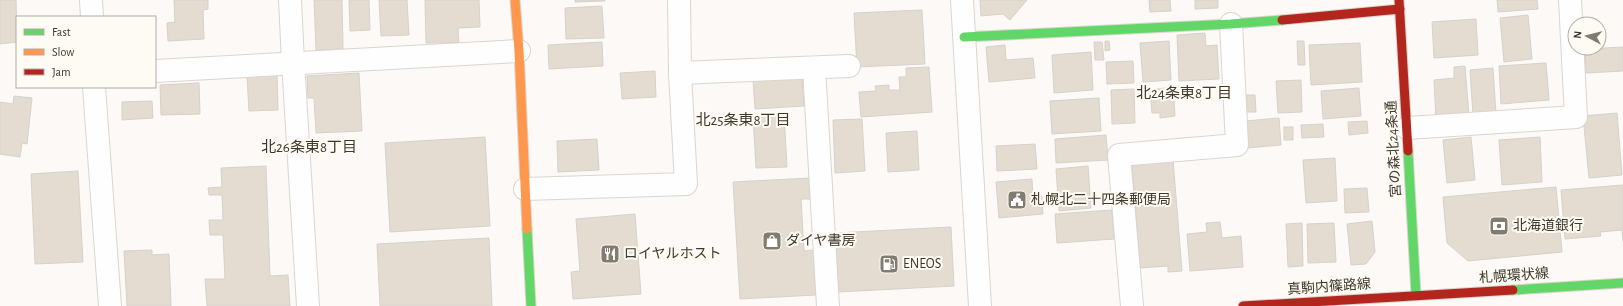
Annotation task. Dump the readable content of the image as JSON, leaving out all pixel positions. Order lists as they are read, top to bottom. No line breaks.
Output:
{"streets":{"street":["宮の森北24条通","札幌環状線","真駒内篠路線"]},"crossings":[["宮の森北24条通","札幌環状線"],["宮の森北24条通","真駒内篠路線"],["札幌環状線","真駒内篠路線"]],"districts":["北24条東8丁目","北25条東8丁目","北26条東8丁目"],"places":{"public building":["札幌北二十四条郵便局"],"bank":["北海道銀行"],"shop":["ダイヤ書房"],"restaurant":["ロイヤルホスト"],"fuel station":["ENEOS"]},"legend":["Fast","Slow","Jam"],"north":"left"}
